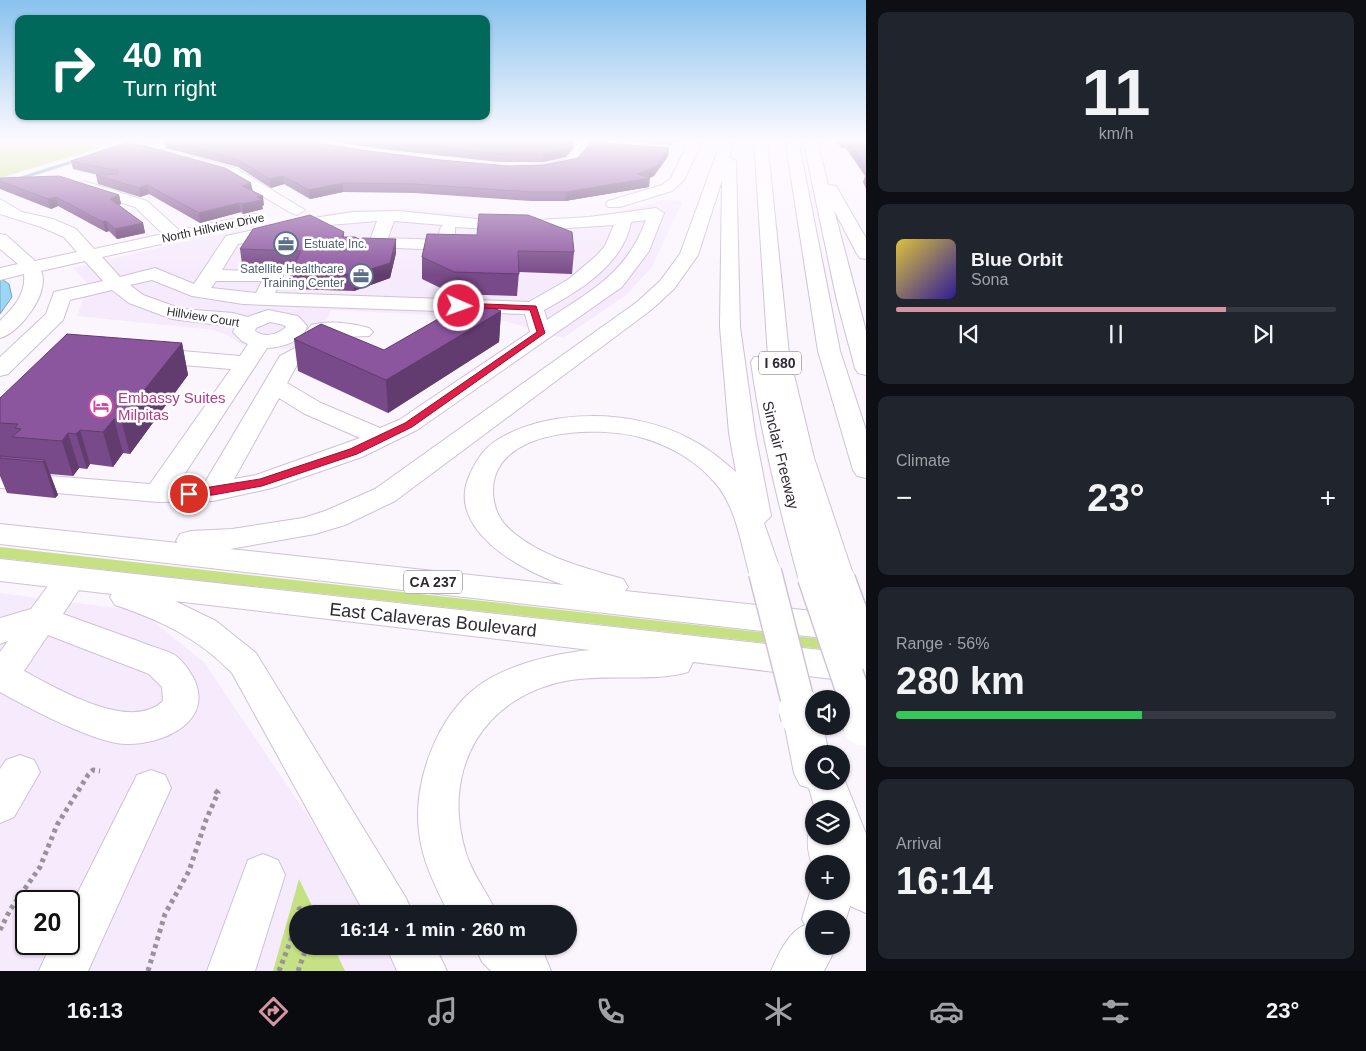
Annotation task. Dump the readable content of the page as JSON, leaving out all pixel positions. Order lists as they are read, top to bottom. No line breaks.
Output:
{"streets":{"main road":["North Hillview Drive","Hillview Court","I 680","Sinclair Freeway","CA 237","East Calaveras Boulevard"]},"crossings":[["North Hillview Drive","Hillview Court"],["I 680","Sinclair Freeway"]],"places":{"office":["Estuate Inc.","Satellite Healthcare Training Center"],"hotel":["Embassy Suites Milpitas"]},"page":{"tile":[["11","km/h"],"Climate",["Range · 56%","280 km"],["Arrival","16:14"]],"turn":["40 m","Turn right"],"song":["Blue Orbit","Sona"],"heat":["−","23°","+"],"map_buttons":["+","−"],"limit":"20","trip":"16:14 · 1 min · 260 m","tabs":["16:13","23°"]}}
